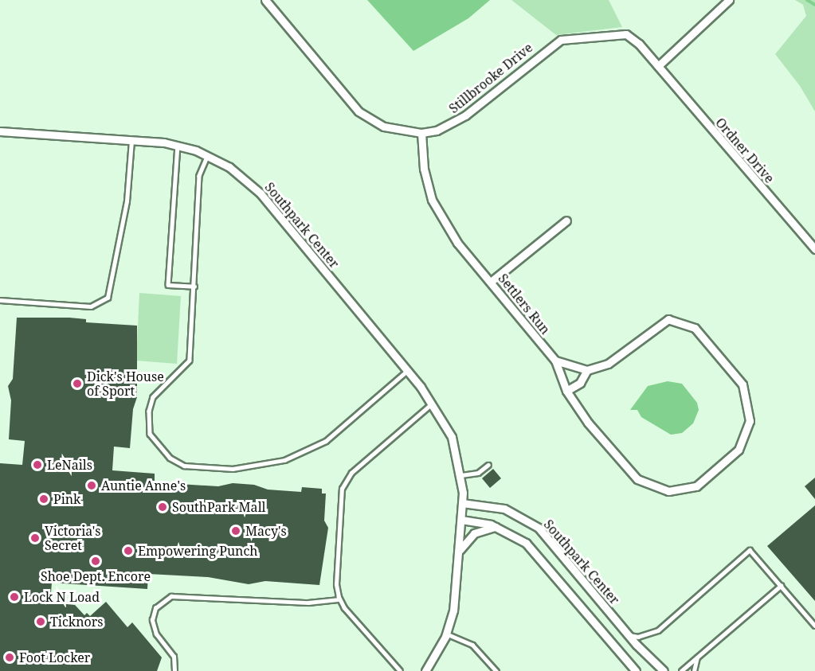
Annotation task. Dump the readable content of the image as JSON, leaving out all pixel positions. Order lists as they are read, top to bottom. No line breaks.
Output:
{"streets":{"street":["Stillbrooke Drive","Ordner Drive","Southpark Center","Settlers Run"]},"crossings":[["Stillbrooke Drive","Ordner Drive"],["Stillbrooke Drive","Settlers Run"]],"places":["Dick's House of Sport","LeNails","Auntie Anne's","Pink","SouthPark Mall","Macy's","Victoria's Secret","Empowering Punch","Shoe Dept. Encore","Lock N Load","Ticknors","Foot Locker"]}
